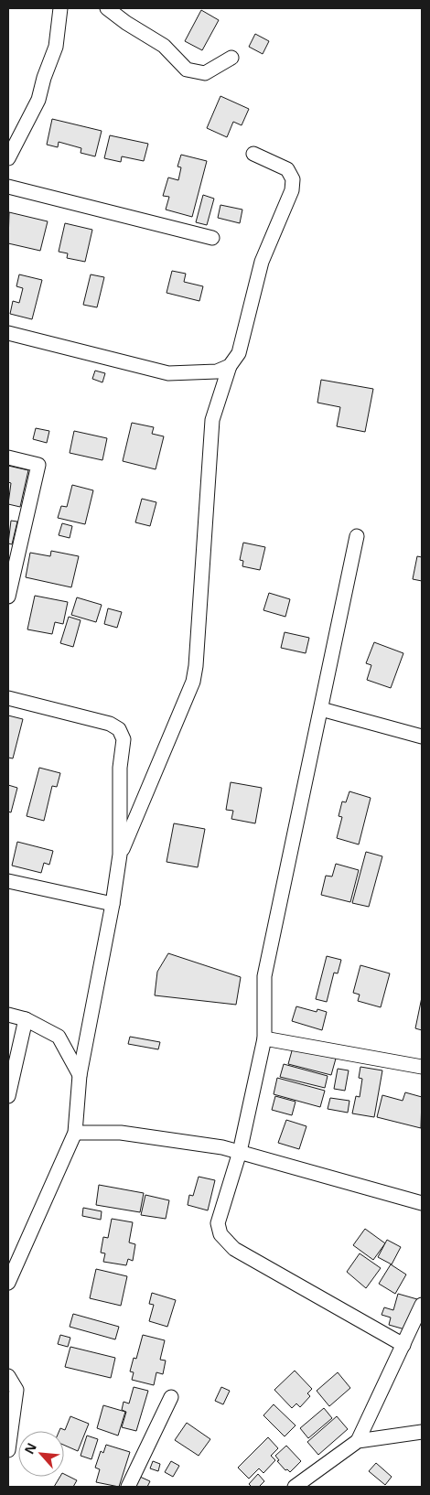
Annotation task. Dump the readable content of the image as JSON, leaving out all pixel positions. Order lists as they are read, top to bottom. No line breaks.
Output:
{"north":"top left"}
